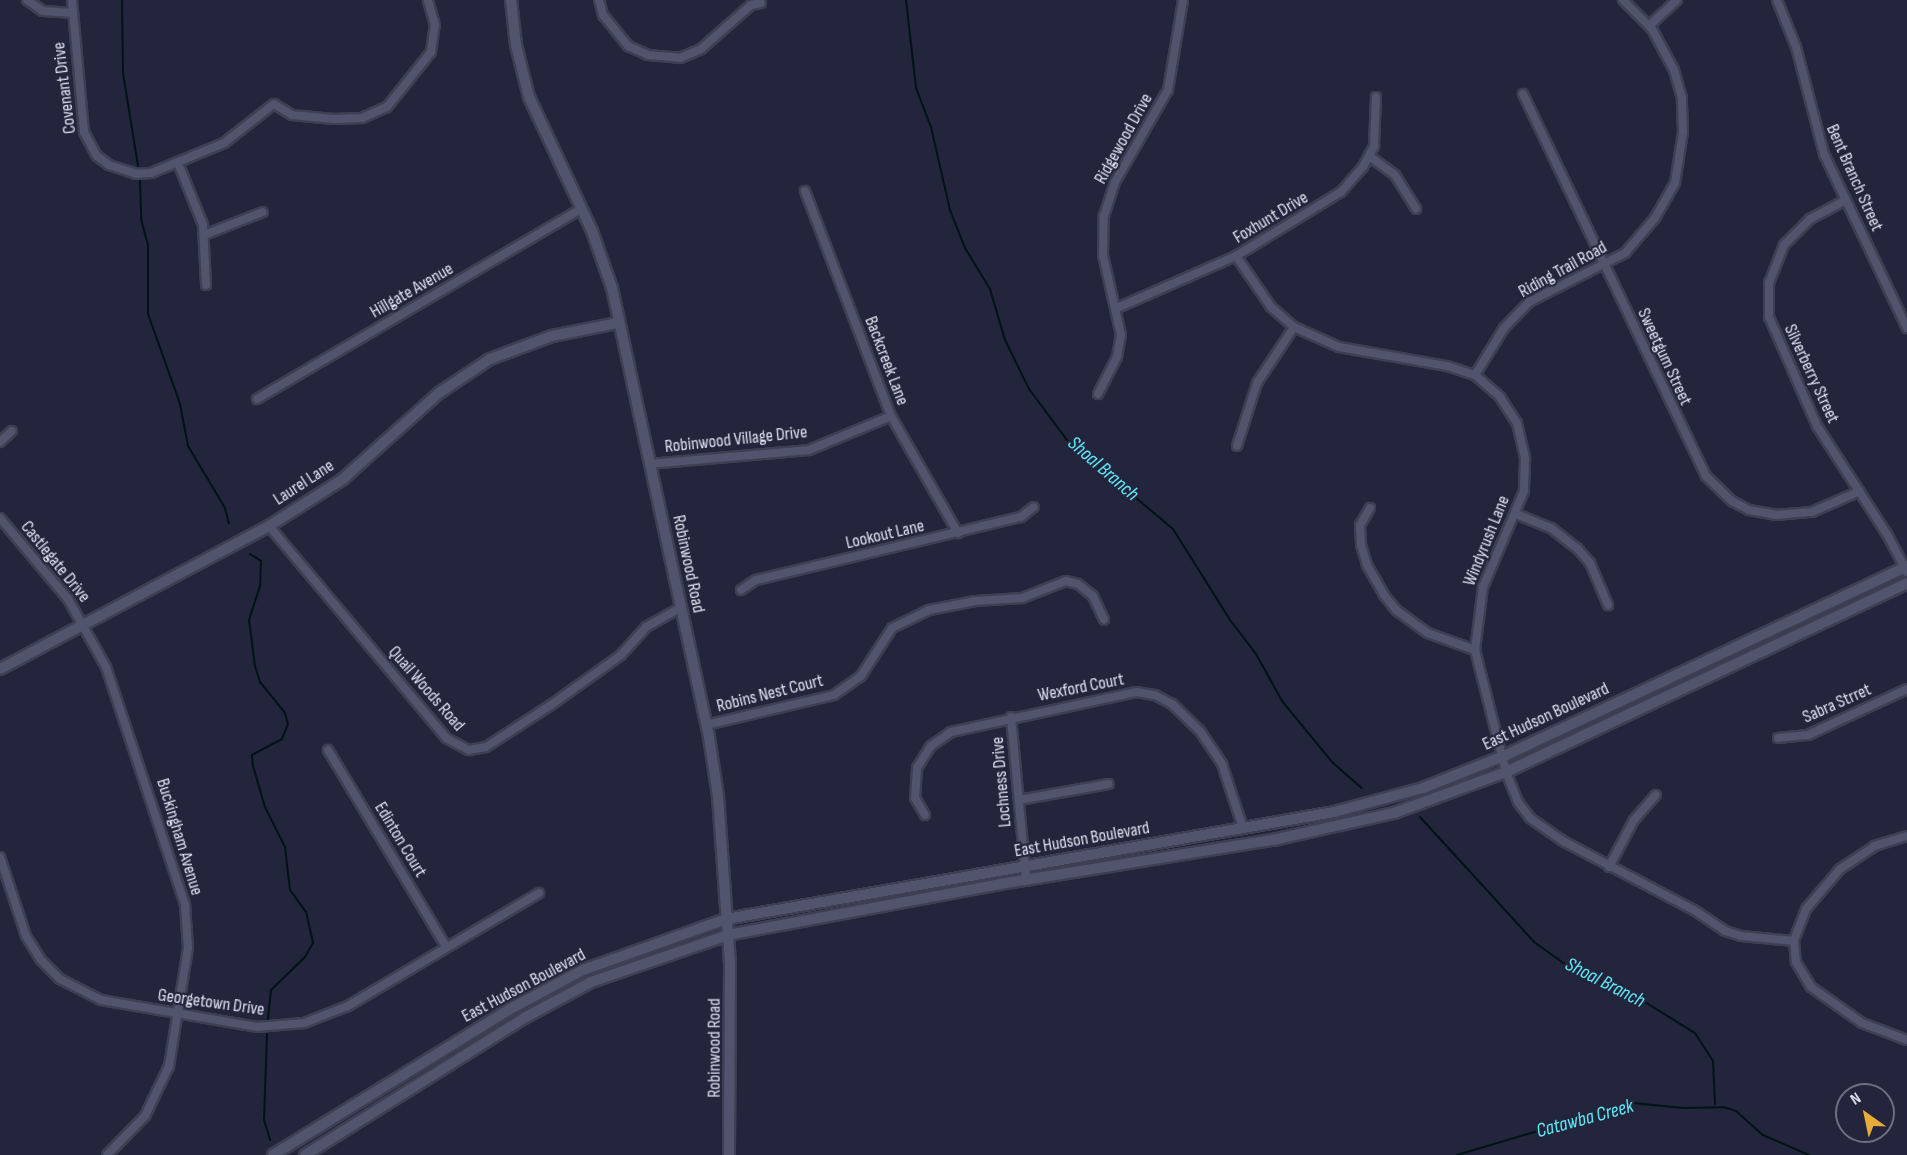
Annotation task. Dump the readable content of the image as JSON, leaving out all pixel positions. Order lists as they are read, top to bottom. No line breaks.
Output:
{"streets":{"main road":["Laurel Lane","Robinwood Road","East Hudson Boulevard"],"street":["Covenant Drive","Ridgewood Drive","Bent Branch Street","Foxhunt Drive","Riding Trail Road","Hillgate Avenue","Sweetgum Street","Backcreek Lane","Silverberry Street","Robinwood Village Drive","Lookout Lane","Windyrush Lane","Castlegate Drive","Wexford Court","Quail Woods Road","Robins Nest Court","Sabra Strret","Lochness Drive","Buckingham Avenue","Edinton Court","Georgetown Drive"]},"crossings":[["Ridgewood Drive","Foxhunt Drive"],["Bent Branch Street","Silverberry Street"],["Foxhunt Drive","Windyrush Lane"],["Riding Trail Road","Sweetgum Street"],["Riding Trail Road","Windyrush Lane"],["Hillgate Avenue","Robinwood Road"],["Sweetgum Street","Silverberry Street"],["Backcreek Lane","Robinwood Village Drive"],["Backcreek Lane","Lookout Lane"],["Silverberry Street","East Hudson Boulevard"],["Robinwood Village Drive","Robinwood Road"],["Laurel Lane","Castlegate Drive"],["Laurel Lane","Robinwood Road"],["Laurel Lane","Quail Woods Road"],["Laurel Lane","Buckingham Avenue"],["Windyrush Lane","East Hudson Boulevard"],["Castlegate Drive","Buckingham Avenue"],["Robinwood Road","Quail Woods Road"],["Robinwood Road","Robins Nest Court"],["Robinwood Road","East Hudson Boulevard"],["Wexford Court","East Hudson Boulevard"],["Wexford Court","Lochness Drive"],["East Hudson Boulevard","Lochness Drive"],["Buckingham Avenue","Georgetown Drive"],["Edinton Court","Georgetown Drive"]],"water":["Shoal Branch","Catawba Creek"],"north":"top left"}
